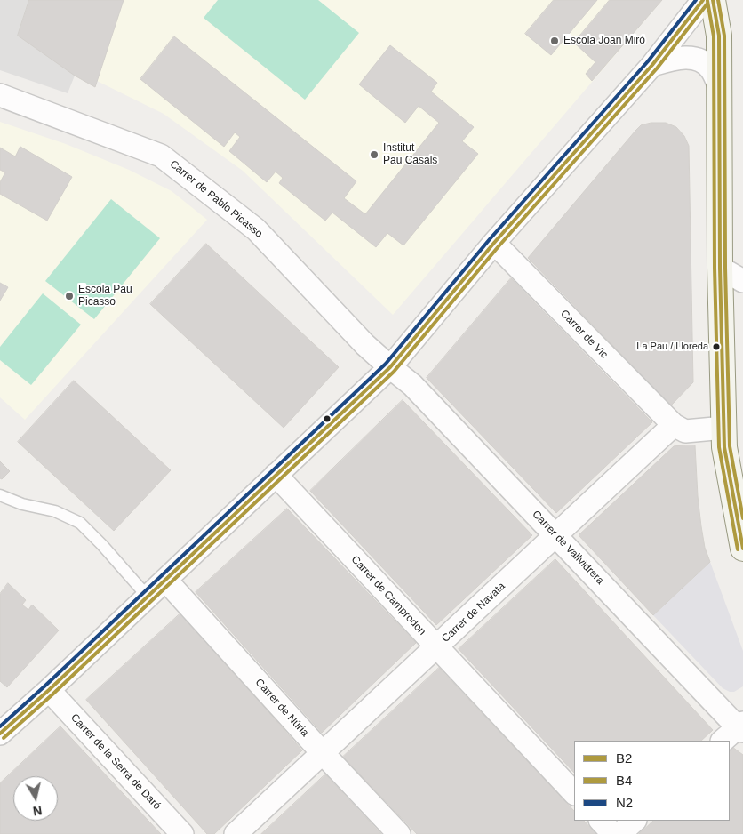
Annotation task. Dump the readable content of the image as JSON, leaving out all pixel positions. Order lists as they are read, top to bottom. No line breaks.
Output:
{"streets":{"street":["Carrer de Pablo Picasso","Carrer de Vic","Carrer de Vallvidrera","Carrer de Camprodon","Carrer de Navata","Carrer de Núria","Carrer de la Serra de Daró"]},"crossings":[["Carrer de Pablo Picasso","Carrer de Vallvidrera"],["Carrer de Vic","Carrer de Navata"],["Carrer de Vallvidrera","Carrer de Navata"],["Carrer de Camprodon","Carrer de Navata"],["Carrer de Navata","Carrer de Núria"]],"places":["Escola Joan Miró","Institut Pau Casals","Escola Pau Picasso","La Pau / Lloreda"],"lines":["transit line B2","transit line N2","transit line B4"],"legend":["B2","B4","N2"],"north":"bottom"}
